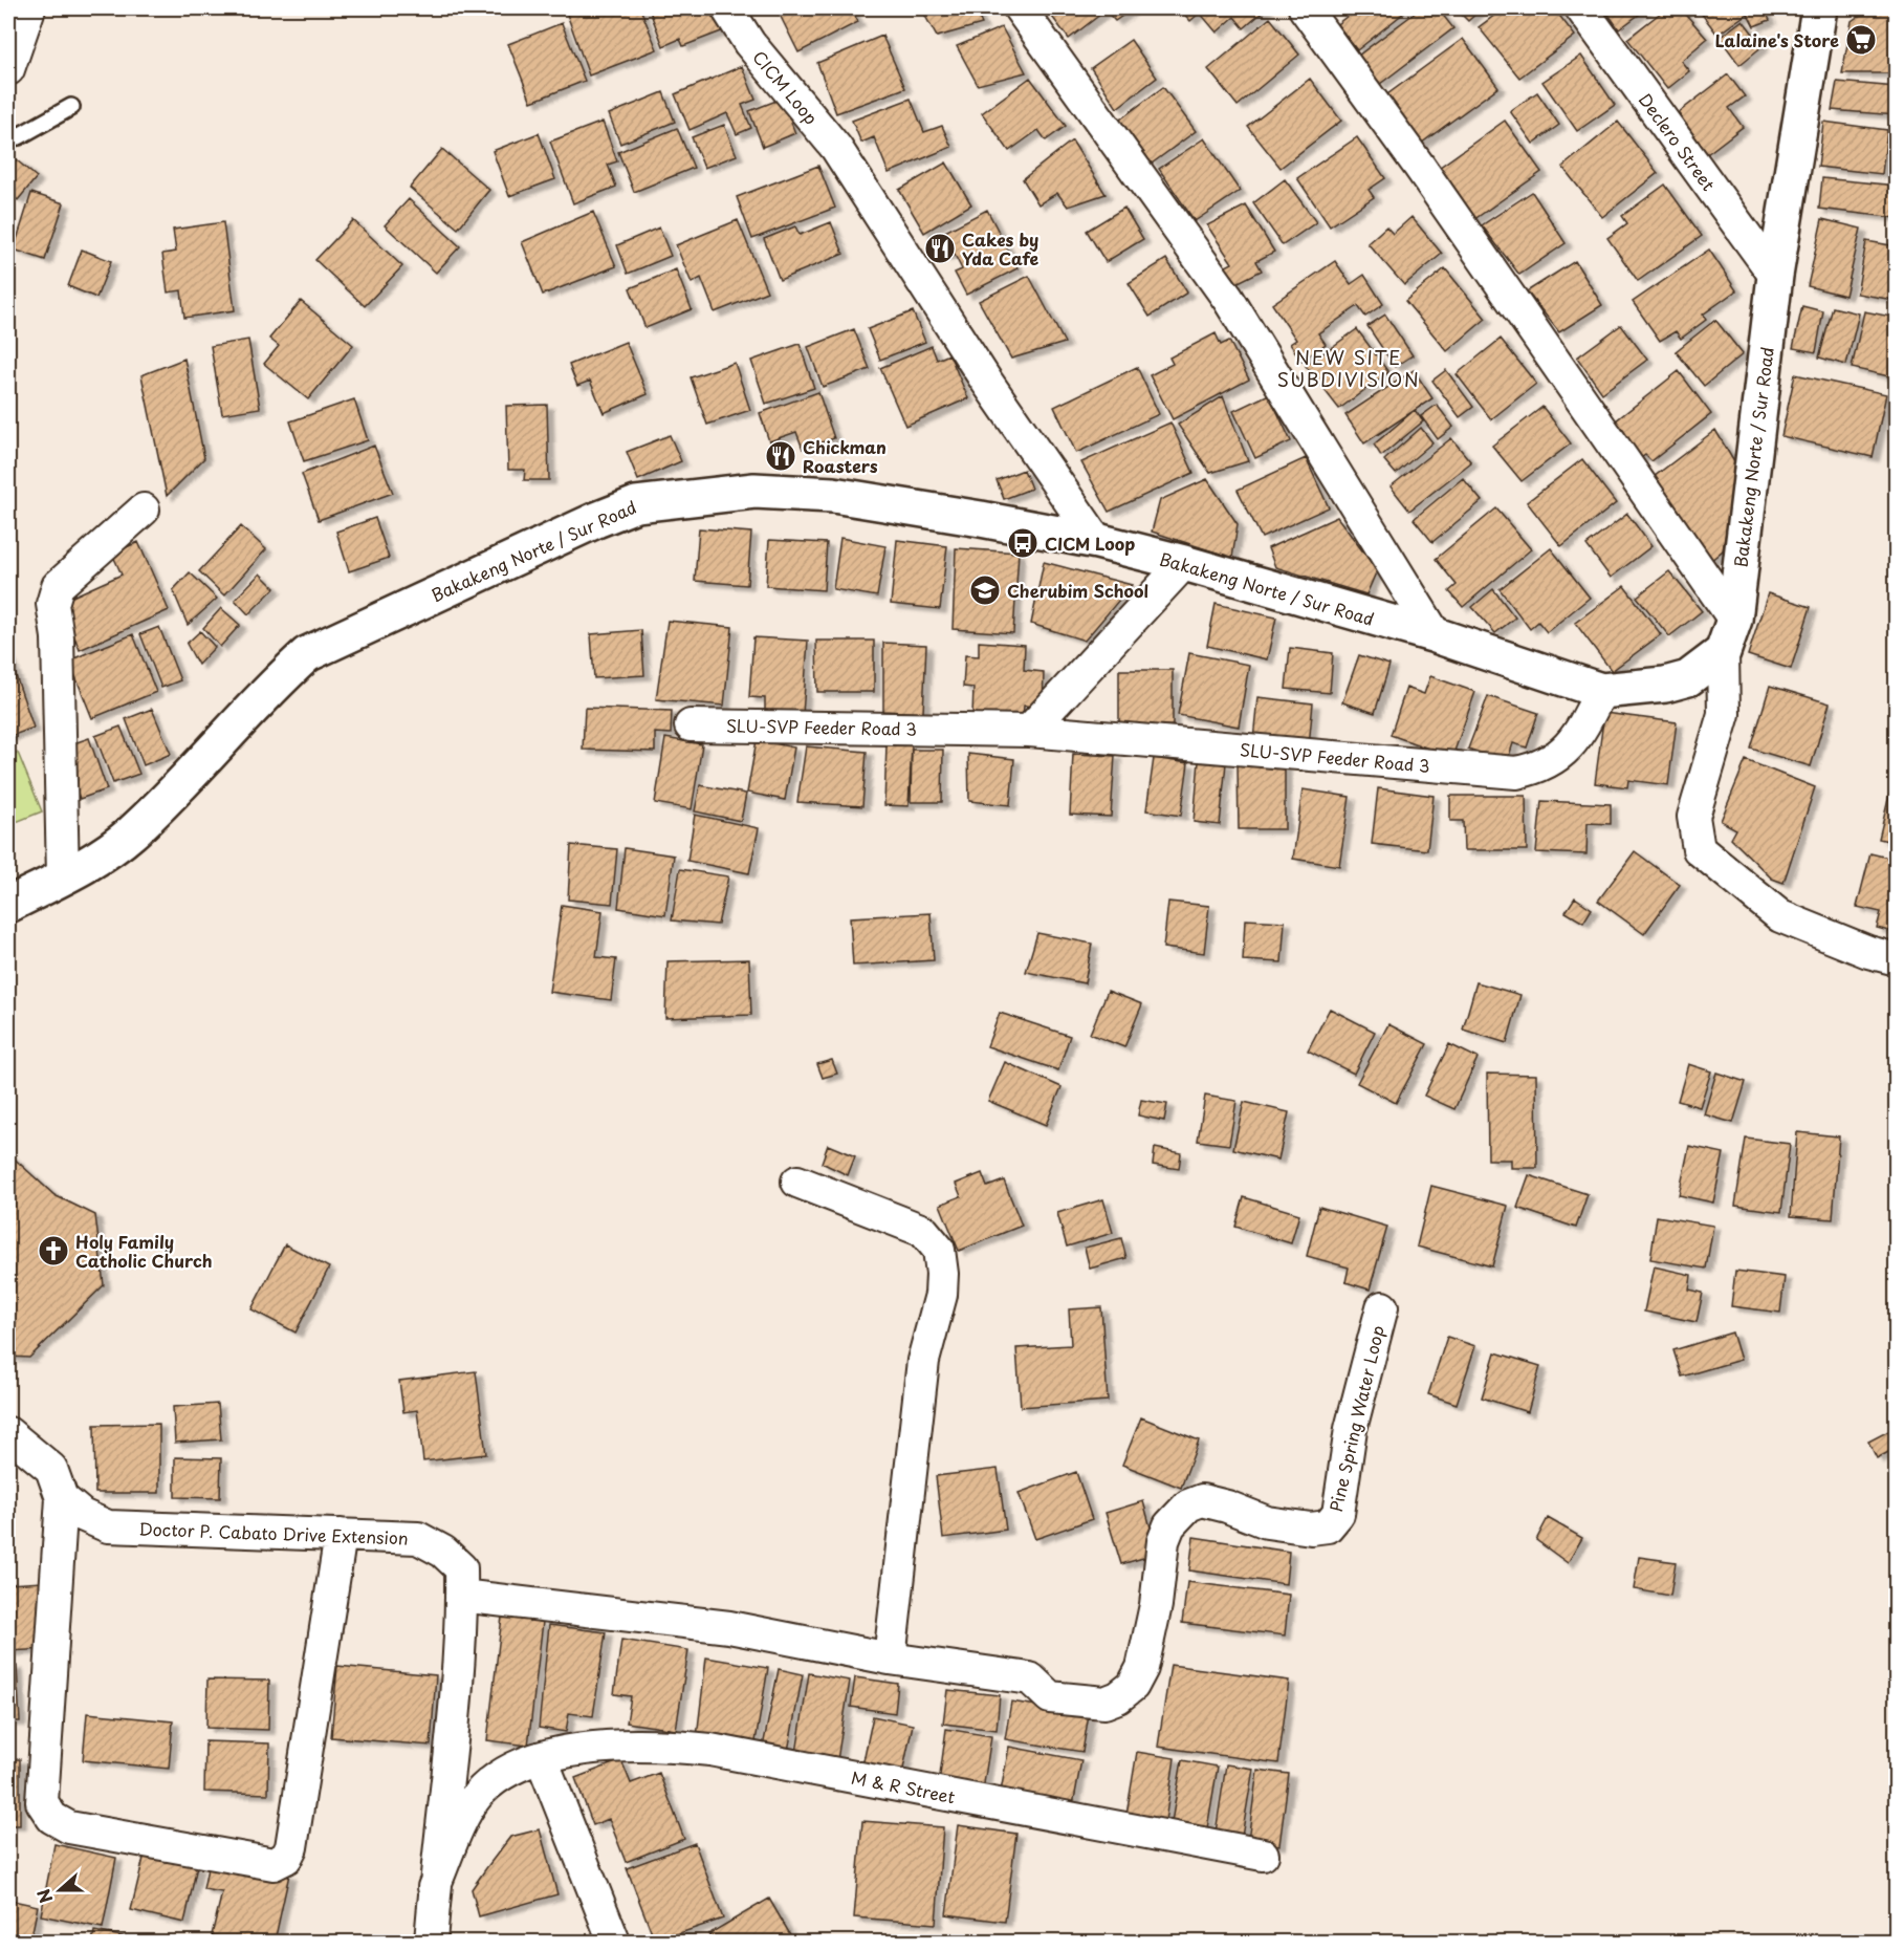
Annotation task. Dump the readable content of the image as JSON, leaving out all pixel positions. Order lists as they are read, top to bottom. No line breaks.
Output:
{"streets":{"main road":["Bakakeng Norte / Sur Road"],"street":["CICM Loop","Declero Street","SLU-SVP Feeder Road 3","Pine Spring Water Loop","Doctor P. Cabato Drive Extension","M & R Street"]},"crossings":[["CICM Loop","Bakakeng Norte / Sur Road"],["Declero Street","Bakakeng Norte / Sur Road"],["Bakakeng Norte / Sur Road","SLU-SVP Feeder Road 3"],["Doctor P. Cabato Drive Extension","M & R Street"]],"districts":["NEW SITE SUBDIVISION"],"places":{"supermarket":["Lalaine's Store"],"restaurant":["Cakes by Yda Cafe","Chickman Roasters"],"bus stop":["CICM Loop"],"school or university":["Cherubim School"],"church":["Holy Family Catholic Church"]},"north":"left"}
